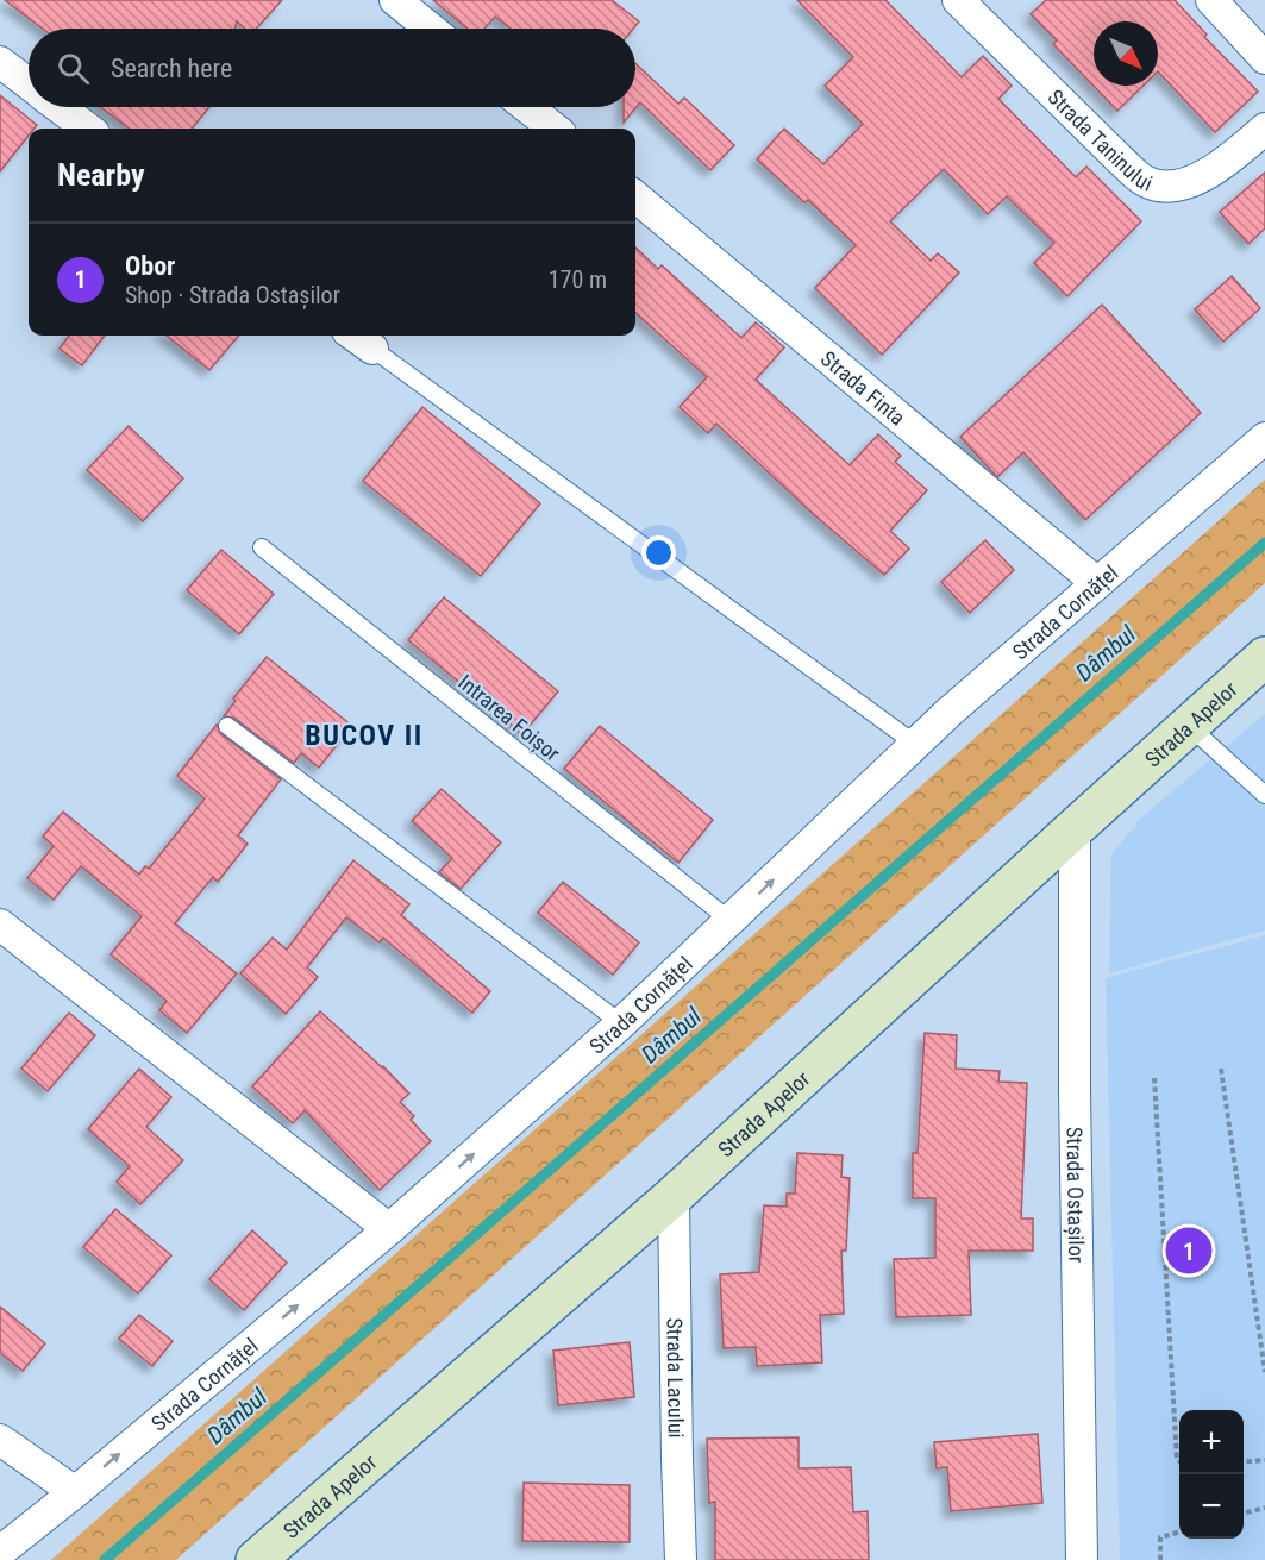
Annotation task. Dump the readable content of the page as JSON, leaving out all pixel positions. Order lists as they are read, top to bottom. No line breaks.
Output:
{"streets":{"street":["Strada Taninului","Strada Finta","Strada Cornățel","Strada Apelor","Strada Ostașilor","Strada Lacului"],"lane":["Intrarea Foișor"]},"crossings":[["Strada Finta","Strada Cornățel"],["Strada Cornățel","Intrarea Foișor"],["Strada Apelor","Strada Ostașilor"],["Strada Apelor","Strada Lacului"]],"one_way":["Strada Cornățel"],"districts":["BUCOV II"],"water":["Dâmbul"],"north":"bottom right","page":{"search":"Search here","heading":"Nearby","list":[{"mark":"1","name":"Obor","note":"Shop · Strada Ostașilor","value":"170 m"}],"pins":"1","map_buttons":["+","−"]}}
